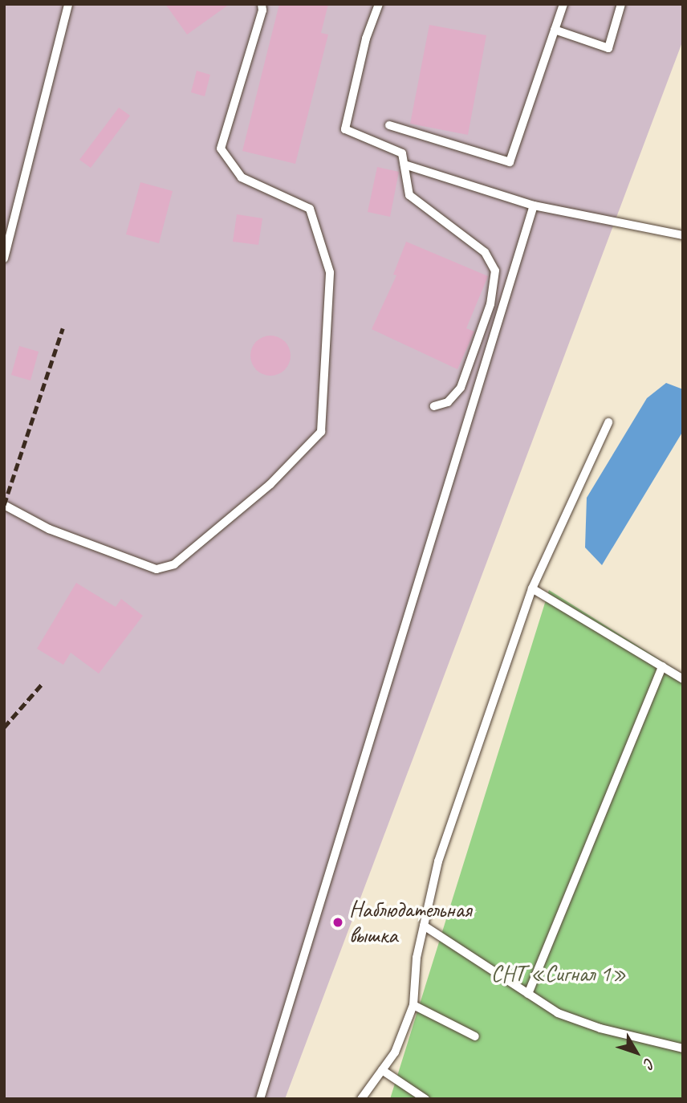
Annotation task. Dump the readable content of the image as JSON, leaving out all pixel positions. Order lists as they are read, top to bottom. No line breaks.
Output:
{"parks":["СНТ «Сигнал 1»"],"places":["Наблюдательная вышка"],"north":"bottom right"}
